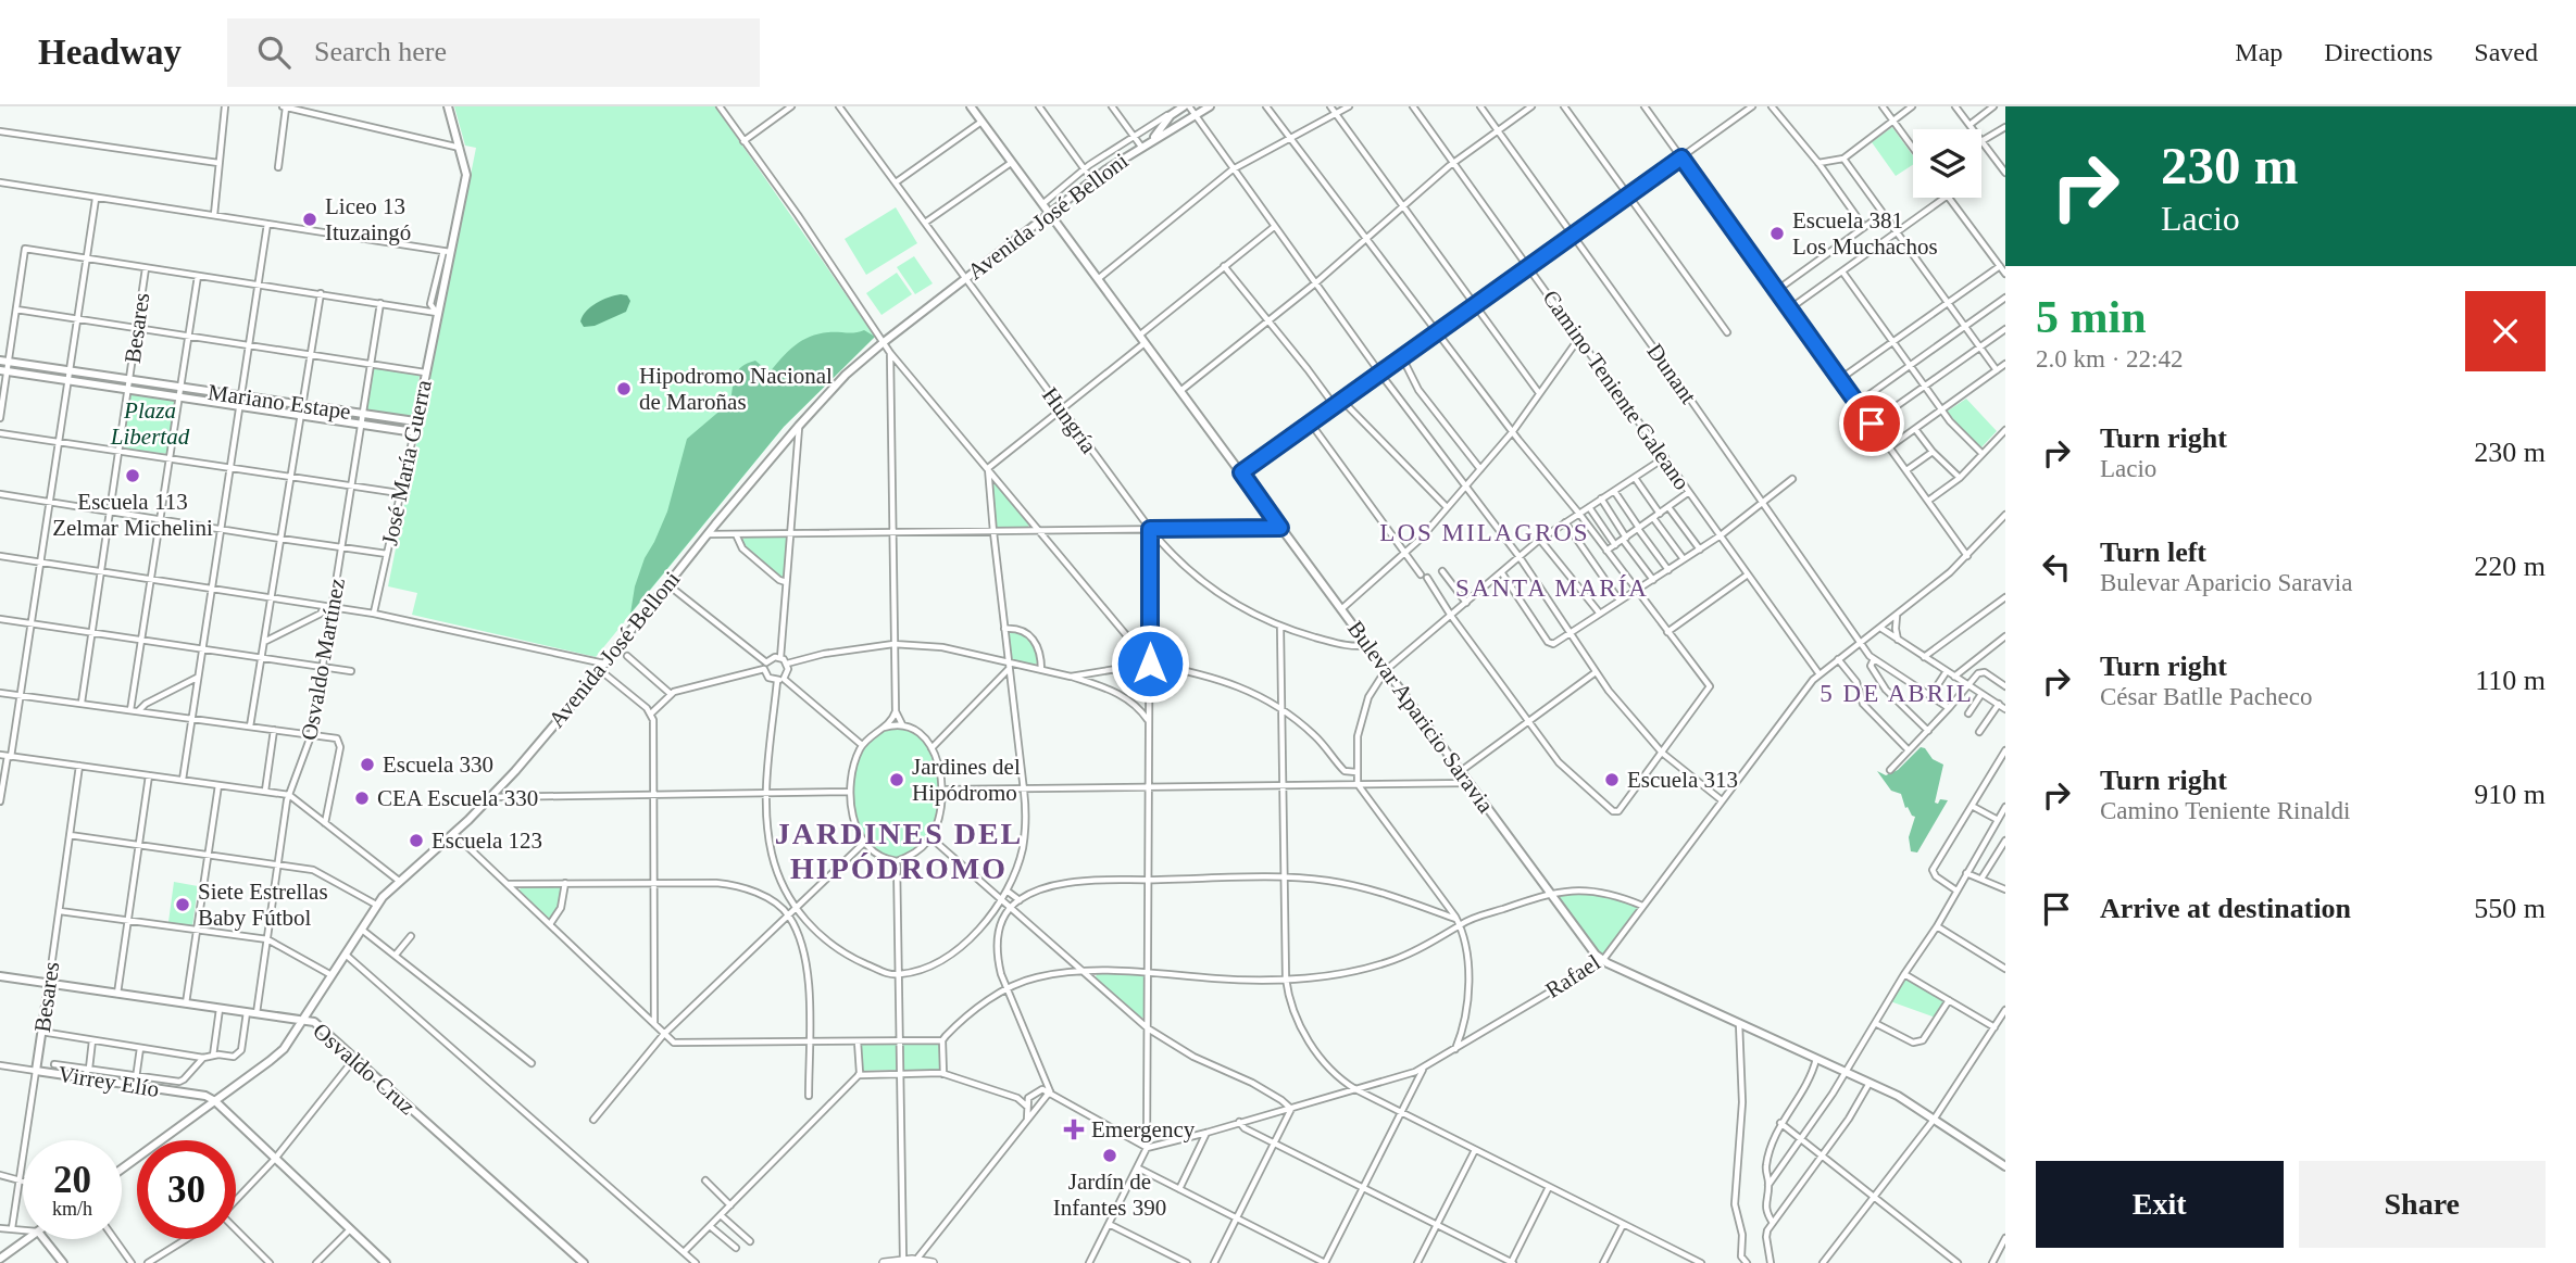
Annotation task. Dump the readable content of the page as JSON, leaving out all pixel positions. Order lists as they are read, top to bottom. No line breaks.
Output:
{"streets":{"street":["Avenida José Belloni","Besares","Dunant","Camino Teniente Galeano","Mariano Estape","Hungría","José María Guerra","Osvaldo Martínez","Bulevar Aparicio Saravia","Rafael","Osvaldo Cruz","Virrey Elío"]},"crossings":[["Avenida José Belloni","Hungría"],["Avenida José Belloni","Bulevar Aparicio Saravia"],["Avenida José Belloni","Osvaldo Cruz"],["Avenida José Belloni","Virrey Elío"],["Besares","Mariano Estape"],["Besares","Osvaldo Cruz"],["Besares","Virrey Elío"],["Dunant","Rafael"],["Camino Teniente Galeano","Rafael"],["Mariano Estape","José María Guerra"],["Mariano Estape","Osvaldo Martínez"],["Hungría","Bulevar Aparicio Saravia"],["Osvaldo Martínez","Osvaldo Cruz"],["Bulevar Aparicio Saravia","Rafael"]],"districts":["LOS MILAGROS","SANTA MARÍA","5 DE ABRIL","JARDINES DEL HIPÓDROMO"],"parks":["Plaza Libertad"],"places":{"other":["Liceo 13 Ituzaingó","Escuela 381 Los Muchachos","Hipodromo Nacional de Maroñas","Escuela 113 Zelmar Michelini","Escuela 330","Jardines del Hipódromo","Escuela 313","CEA Escuela 330","Escuela 123","Siete Estrellas Baby Fútbol","Jardín de Infantes 390"],"health":["Emergency"]},"page":{"header":"Headway","search":"Search here","nav":["Map","Directions","Saved"],"turn":["230 m","Lacio"],"heading":["5 min","2.0 km · 22:42"],"list":[{"name":"Turn right","note":"Lacio","value":"230 m"},{"name":"Turn left","note":"Bulevar Aparicio Saravia","value":"220 m"},{"name":"Turn right","note":"César Batlle Pacheco","value":"110 m"},{"name":"Turn right","note":"Camino Teniente Rinaldi","value":"910 m"},{"name":"Arrive at destination","value":"550 m"}],"speed":"20 km/h","limit":"30","buttons":["Exit","Share"]}}
